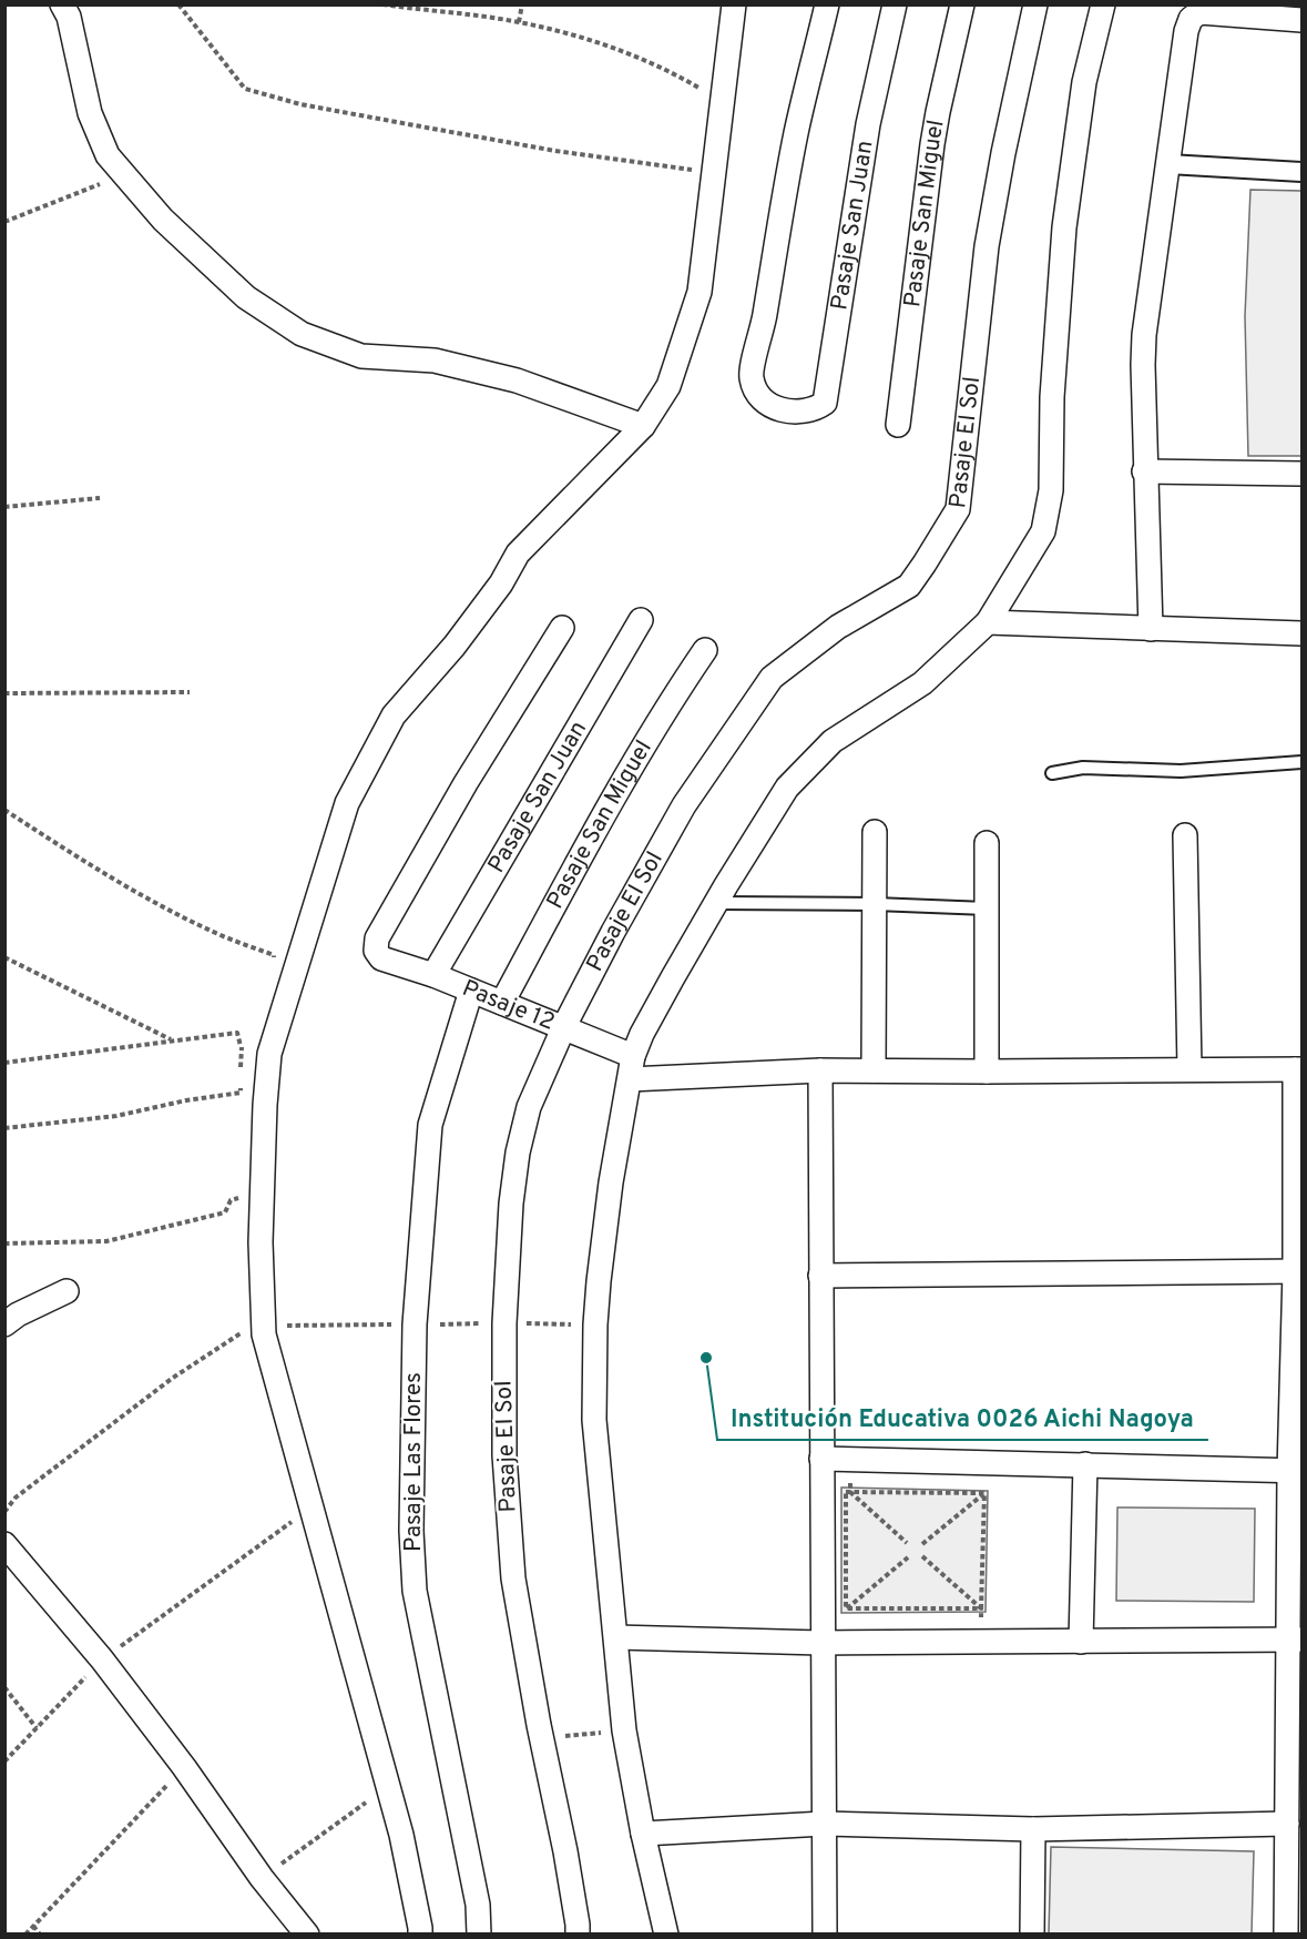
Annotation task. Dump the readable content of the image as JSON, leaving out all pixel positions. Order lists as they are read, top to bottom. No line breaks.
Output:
{"streets":{"street":["Pasaje San Miguel","Pasaje San Juan","Pasaje El Sol","Pasaje 12","Pasaje Las Flores"]},"crossings":[["Pasaje San Miguel","Pasaje 12"],["Pasaje San Juan","Pasaje 12"],["Pasaje El Sol","Pasaje 12"],["Pasaje 12","Pasaje Las Flores"]],"places":["Institución Educativa 0026 Aichi Nagoya"]}
